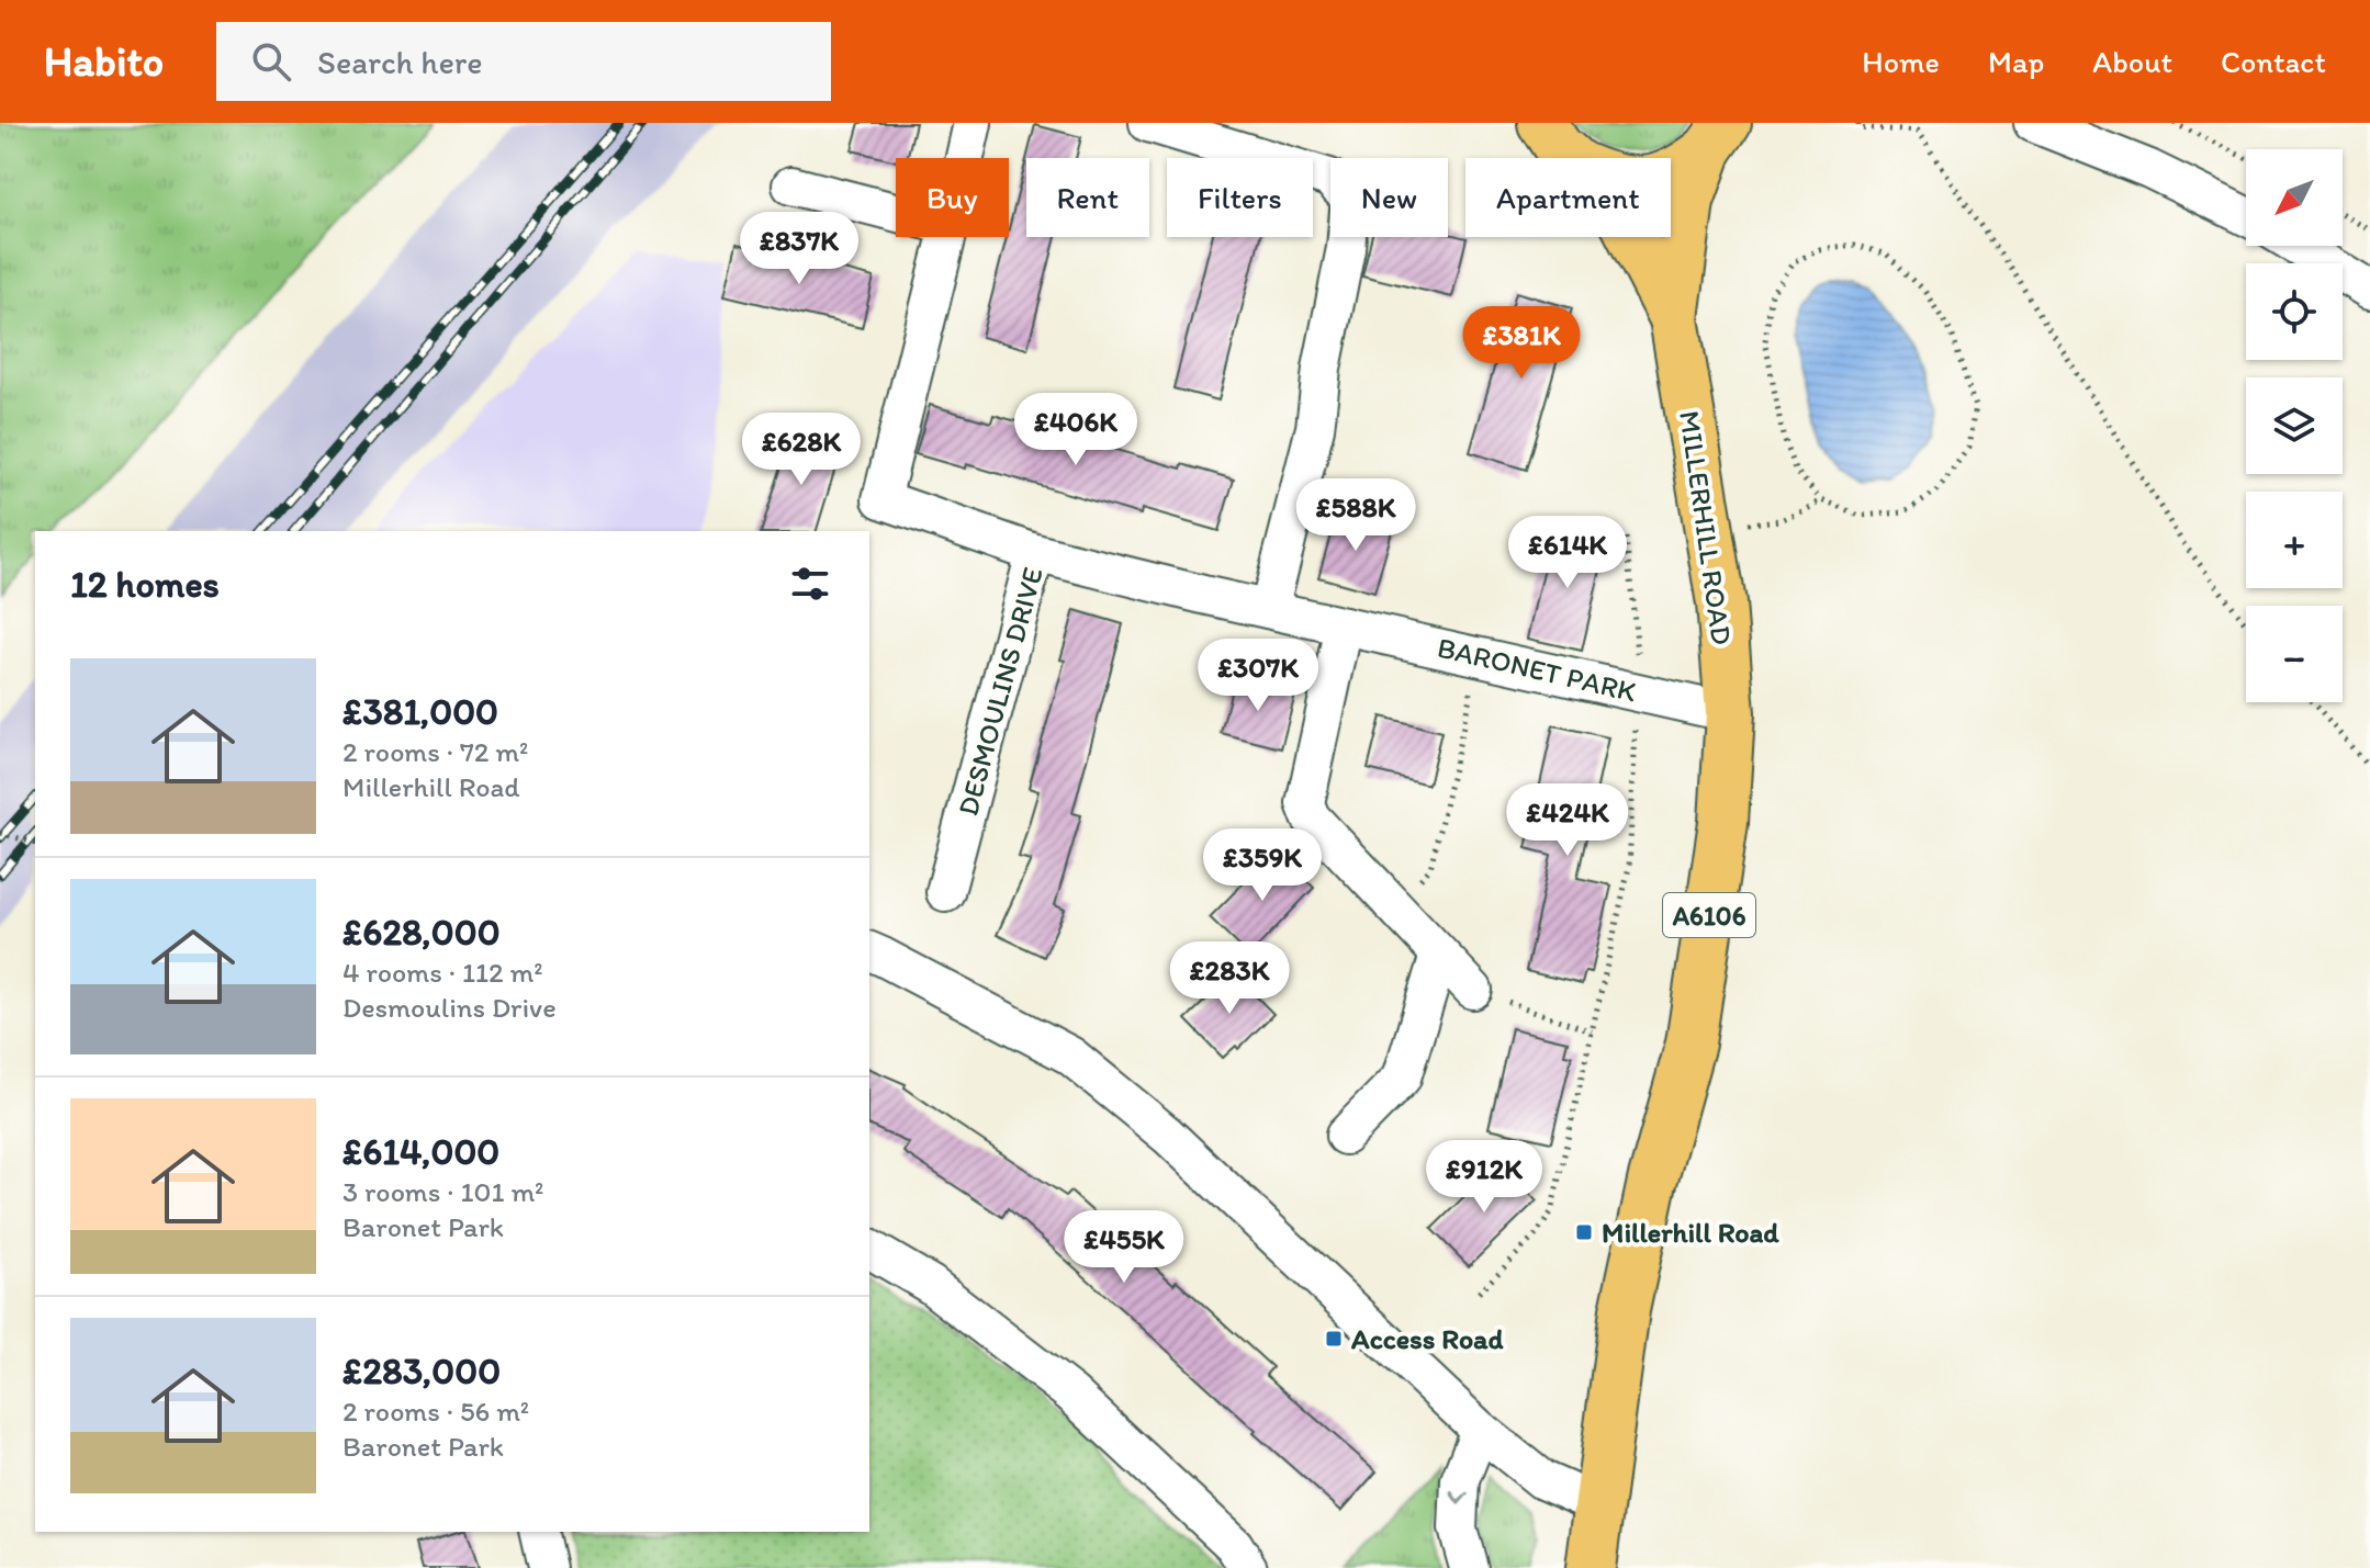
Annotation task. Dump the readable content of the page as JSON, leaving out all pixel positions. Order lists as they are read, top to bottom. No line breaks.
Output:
{"streets":{"main road":["MILLERHILL ROAD","A6106"],"street":["BARONET PARK","DESMOULINS DRIVE"]},"crossings":[["MILLERHILL ROAD","BARONET PARK"],["BARONET PARK","DESMOULINS DRIVE"]],"places":{"transit":["Millerhill Road","Access Road"]},"north":"bottom left","page":{"header":"Habito","search":"Search here","nav":["Home","Map","About","Contact"],"map_buttons":["+","−"],"chip":["Buy","Rent","Filters","New","Apartment"],"price":["£837K","£381K","£406K","£628K","£588K","£614K","£307K","£424K","£359K","£283K","£912K","£455K"],"heading":"12 homes","list":[{"name":"£381,000","note":"2 rooms · 72 m² · Millerhill Road"},{"name":"£628,000","note":"4 rooms · 112 m² · Desmoulins Drive"},{"name":"£614,000","note":"3 rooms · 101 m² · Baronet Park"},{"name":"£283,000","note":"2 rooms · 56 m² · Baronet Park"}]}}
